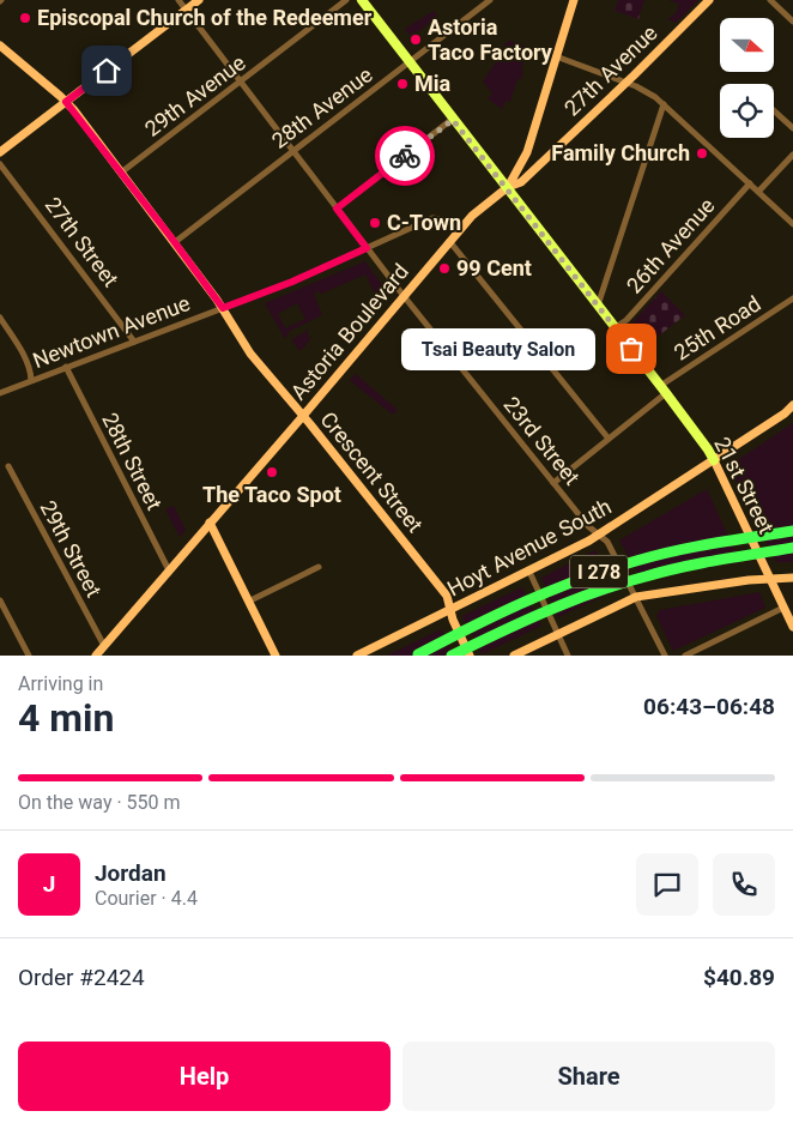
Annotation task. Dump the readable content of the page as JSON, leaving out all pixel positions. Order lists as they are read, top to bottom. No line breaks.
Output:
{"streets":{"highway":["I 278"],"main road":["27th Avenue","Astoria Boulevard","Crescent Street","21st Street","Hoyt Avenue South"],"street":["29th Avenue","28th Avenue","27th Street","26th Avenue","25th Road","Newtown Avenue","23rd Street","28th Street","29th Street"]},"crossings":[["27th Avenue","Astoria Boulevard"],["27th Avenue","21st Street"],["29th Avenue","23rd Street"],["29th Avenue","Crescent Street"],["28th Avenue","23rd Street"],["28th Avenue","Crescent Street"],["28th Avenue","21st Street"],["27th Street","Newtown Avenue"],["26th Avenue","21st Street"],["25th Road","23rd Street"],["25th Road","21st Street"],["Newtown Avenue","Astoria Boulevard"],["Newtown Avenue","23rd Street"],["Newtown Avenue","28th Street"],["Newtown Avenue","Crescent Street"],["Astoria Boulevard","23rd Street"],["Astoria Boulevard","28th Street"],["Astoria Boulevard","Crescent Street"],["Astoria Boulevard","21st Street"],["Astoria Boulevard","29th Street"],["23rd Street","Hoyt Avenue South"],["Crescent Street","Hoyt Avenue South"],["21st Street","Hoyt Avenue South"]],"places":["Episcopal Church of the Redeemer","Astoria Taco Factory","Mia","Family Church","C-Town","99 Cent","Tsai Beauty Salon","The Taco Spot"],"north":"right","page":{"bubble":"Tsai Beauty Salon","heading":["4 min","Arriving in","06:43–06:48"],"panel":["Jordan","Courier · 4.4","Order #2424","$40.89"],"bar":"On the way · 550 m","round":"J","buttons":["Help","Share"]}}
